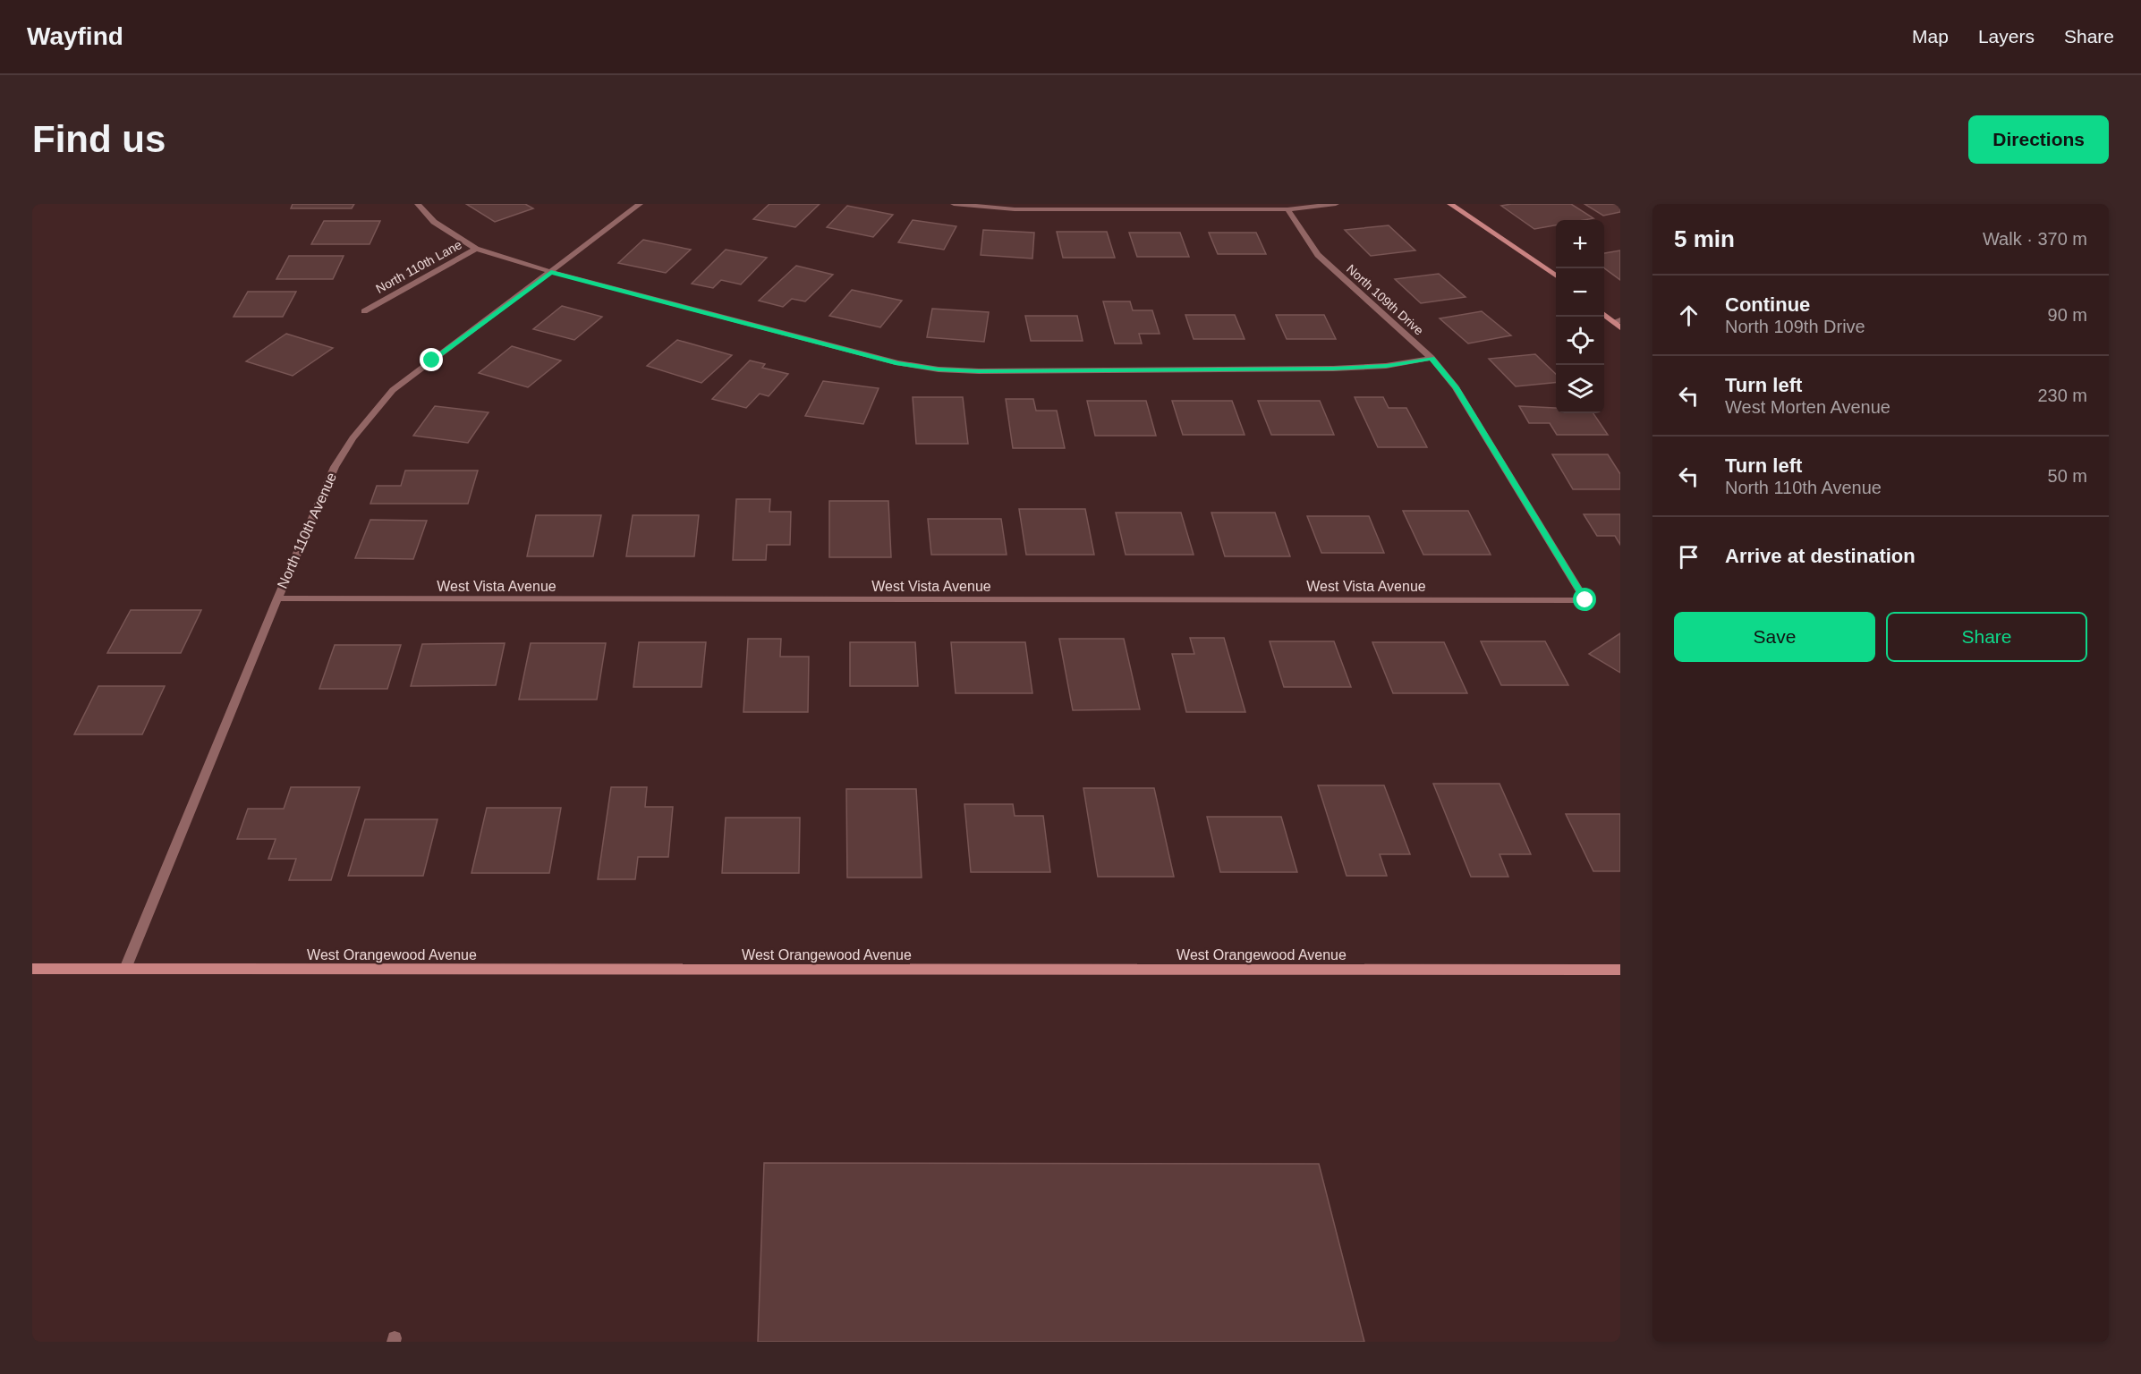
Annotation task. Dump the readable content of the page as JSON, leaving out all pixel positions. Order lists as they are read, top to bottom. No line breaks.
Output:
{"streets":{"street":["North 110th Lane","North 109th Drive","North 110th Avenue","West Vista Avenue","West Orangewood Avenue"]},"crossings":[["North 109th Drive","West Vista Avenue"],["North 110th Avenue","West Vista Avenue"],["North 110th Avenue","West Orangewood Avenue"]],"page":{"header":"Wayfind","nav":["Map","Layers","Share"],"buttons":["Directions",["Save","Share"]],"title":"Find us","heading":["5 min","Walk · 370 m"],"map_buttons":["+","−"],"list":[["Continue","North 109th Drive","90 m"],["Turn left","West Morten Avenue","230 m"],["Turn left","North 110th Avenue","50 m"],"Arrive at destination"]}}
